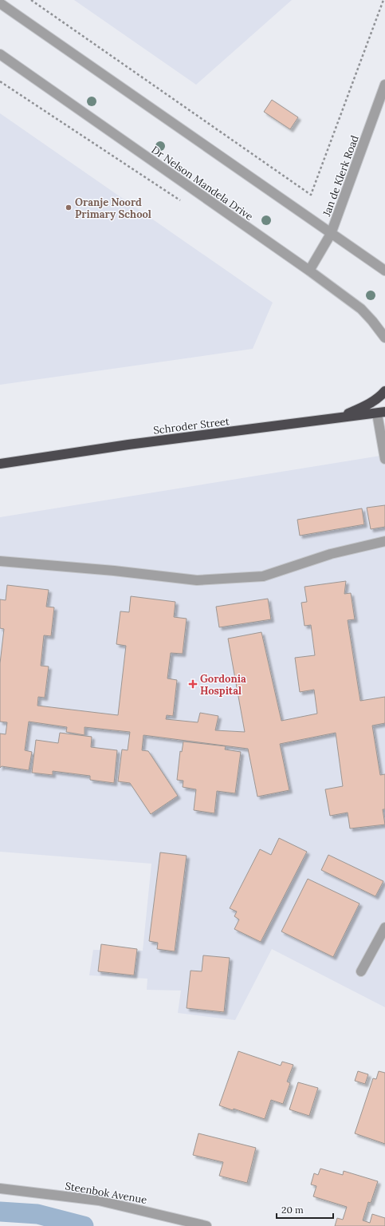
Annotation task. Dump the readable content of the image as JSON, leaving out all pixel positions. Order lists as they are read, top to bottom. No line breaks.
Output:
{"streets":{"highway":["Schroder Street"],"street":["Jan de Klerk Road","Dr Nelson Mandela Drive","Steenbok Avenue"]},"crossings":[["Jan de Klerk Road","Dr Nelson Mandela Drive"]],"places":{"other":["Oranje Noord Primary School"],"health":["Gordonia Hospital"]},"scale_bar":"20 m"}
